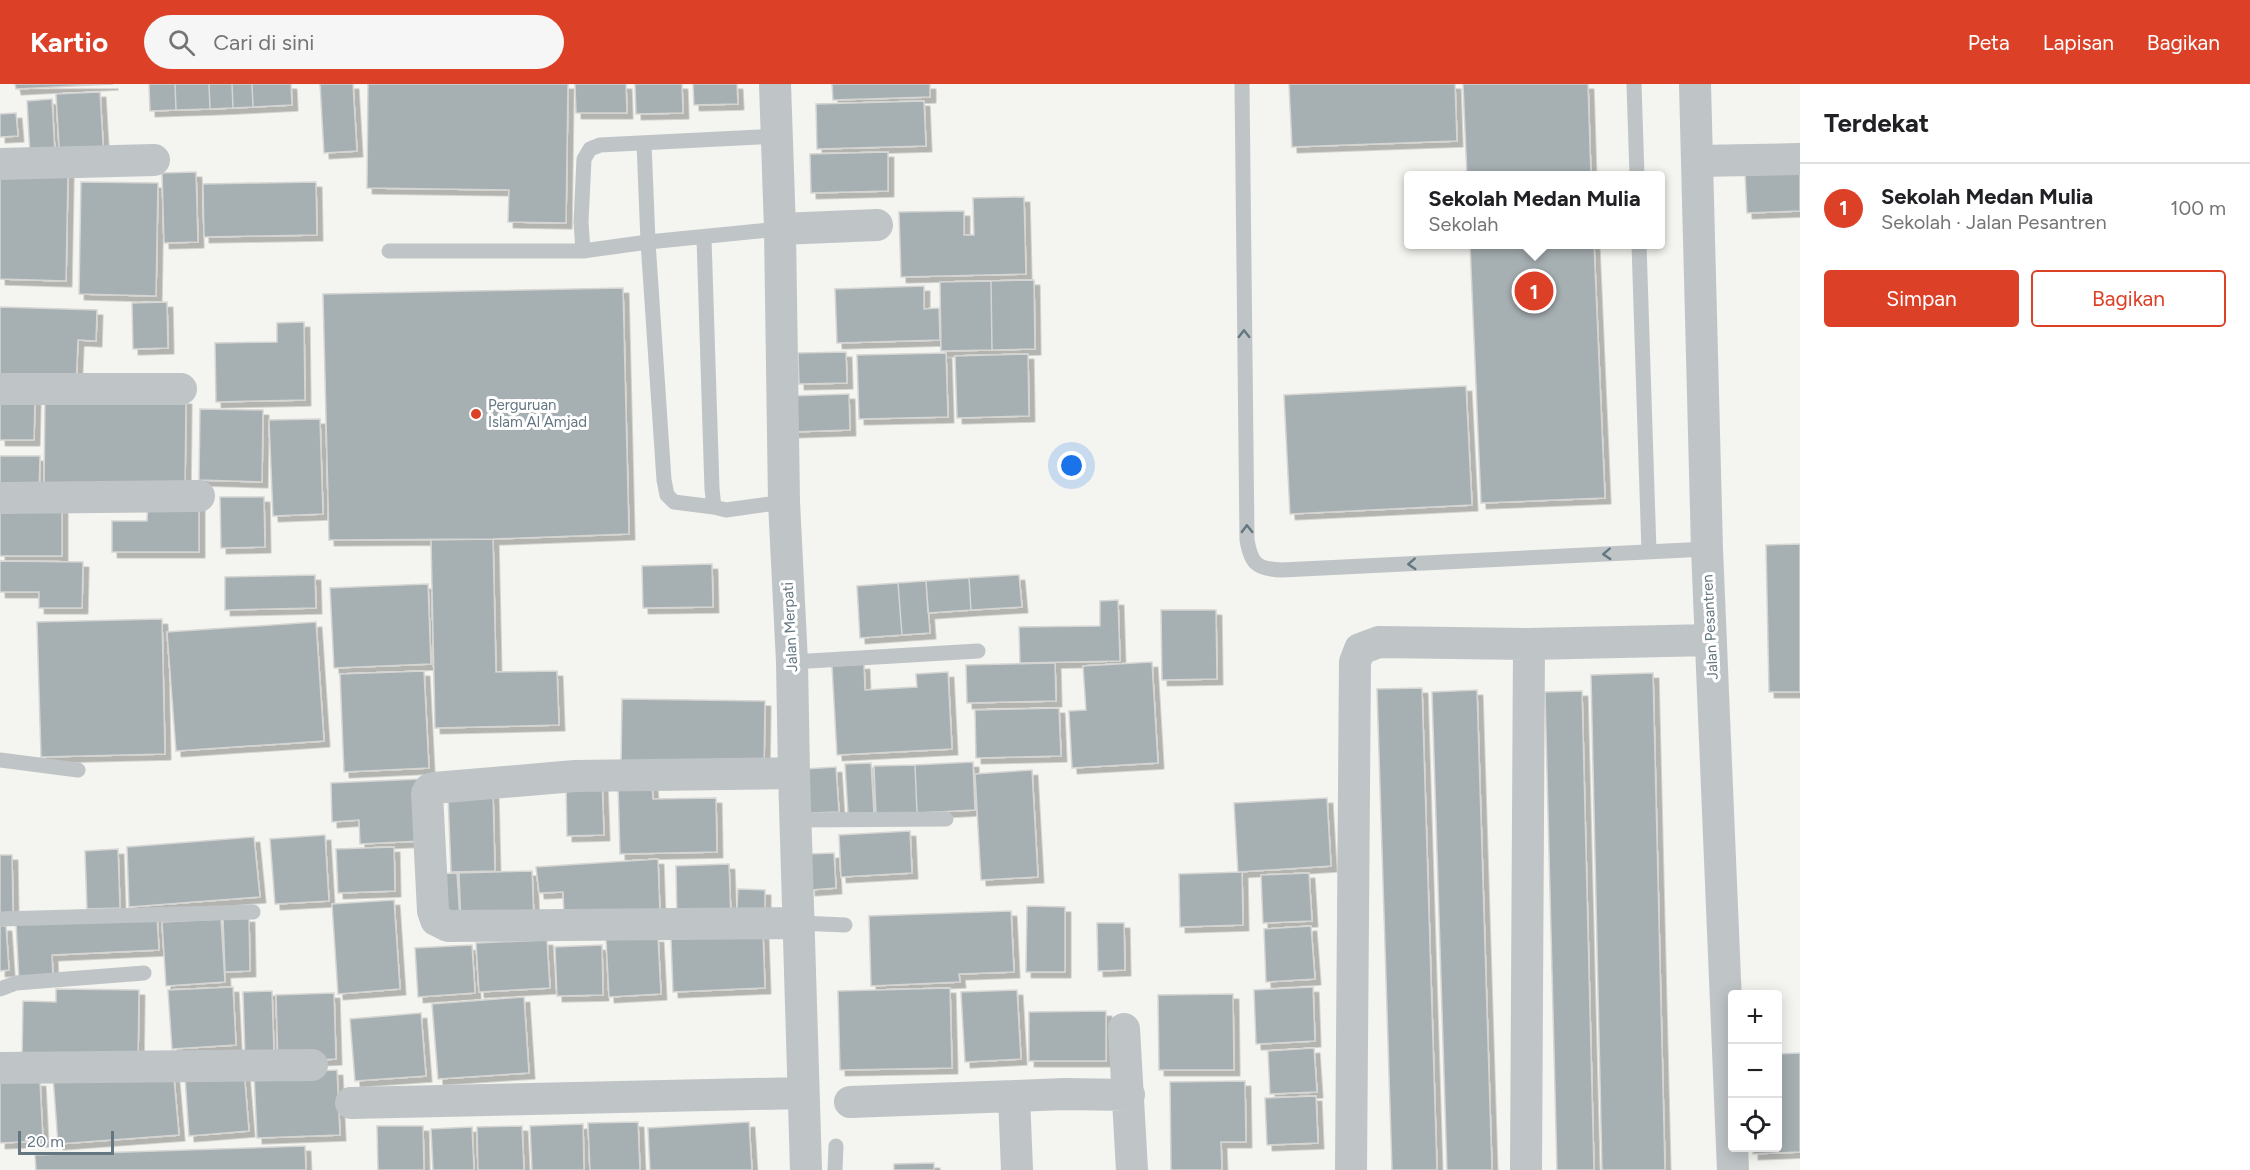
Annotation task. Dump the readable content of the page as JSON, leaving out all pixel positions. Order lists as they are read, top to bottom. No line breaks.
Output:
{"streets":{"street":["Jalan Merpati","Jalan Pesantren"]},"places":["Perguruan Islam Al Amjad"],"scale_bar":"20 m","page":{"header":"Kartio","search":"Cari di sini","nav":["Peta","Lapisan","Bagikan"],"heading":"Terdekat","list":[{"mark":"1","name":"Sekolah Medan Mulia","note":"Sekolah · Jalan Pesantren","value":"100 m"}],"popup":["Sekolah Medan Mulia","Sekolah"],"buttons":["Simpan","Bagikan"],"pins":"1","map_buttons":["+","−"],"scale":"20 m"}}
